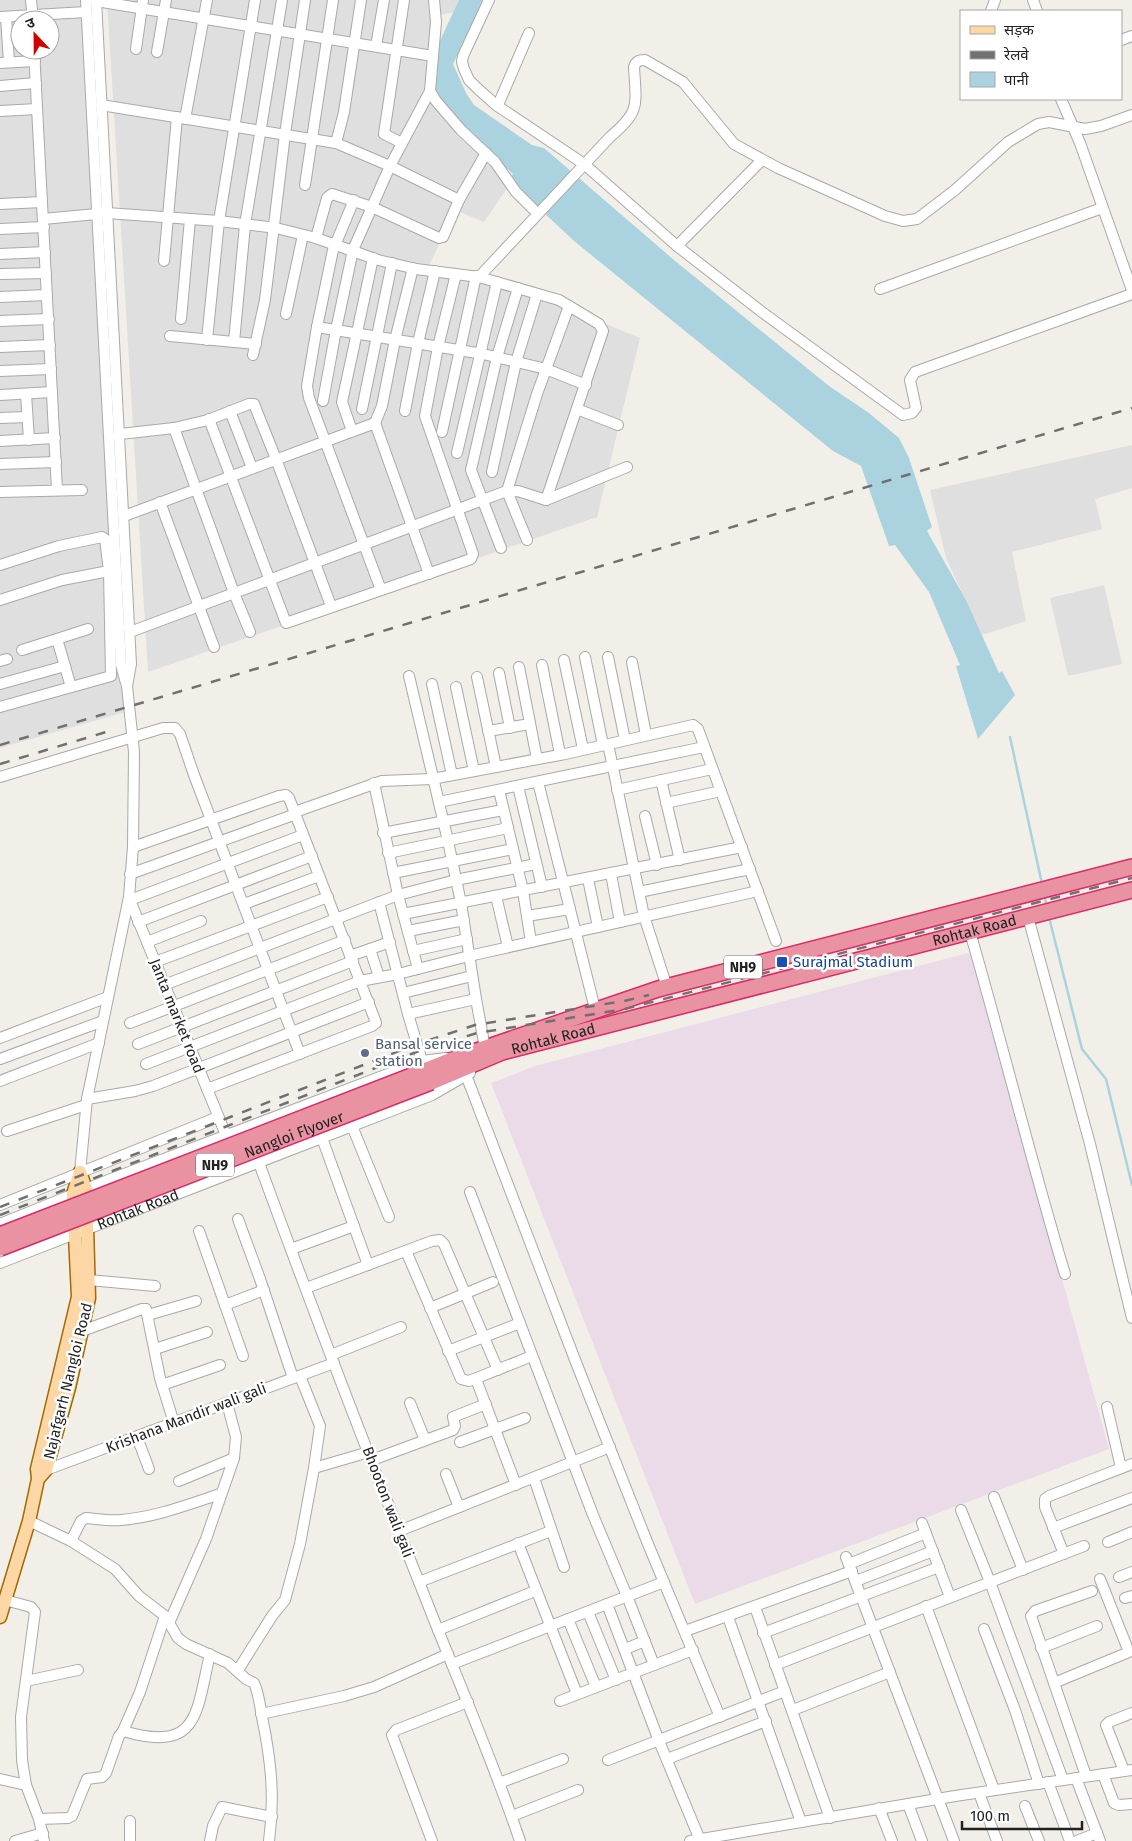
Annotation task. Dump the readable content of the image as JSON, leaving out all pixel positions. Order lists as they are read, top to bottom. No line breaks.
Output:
{"streets":{"highway":["Rohtak Road","NH9","Nangloi Flyover"],"main road":["Najafgarh Nangloi Road"],"street":["Janta market road","Krishana Mandir wali gali","Bhooton wali gali"]},"crossings":[["Rohtak Road","Nangloi Flyover"],["Rohtak Road","Najafgarh Nangloi Road"],["Rohtak Road","Bhooton wali gali"],["Najafgarh Nangloi Road","Krishana Mandir wali gali"],["Krishana Mandir wali gali","Bhooton wali gali"]],"places":{"transit":["Surajmal Stadium"],"other":["Bansal service station"]},"legend":["सड़क","रेलवे","पानी"],"scale_bar":"100 m","north":"top"}
